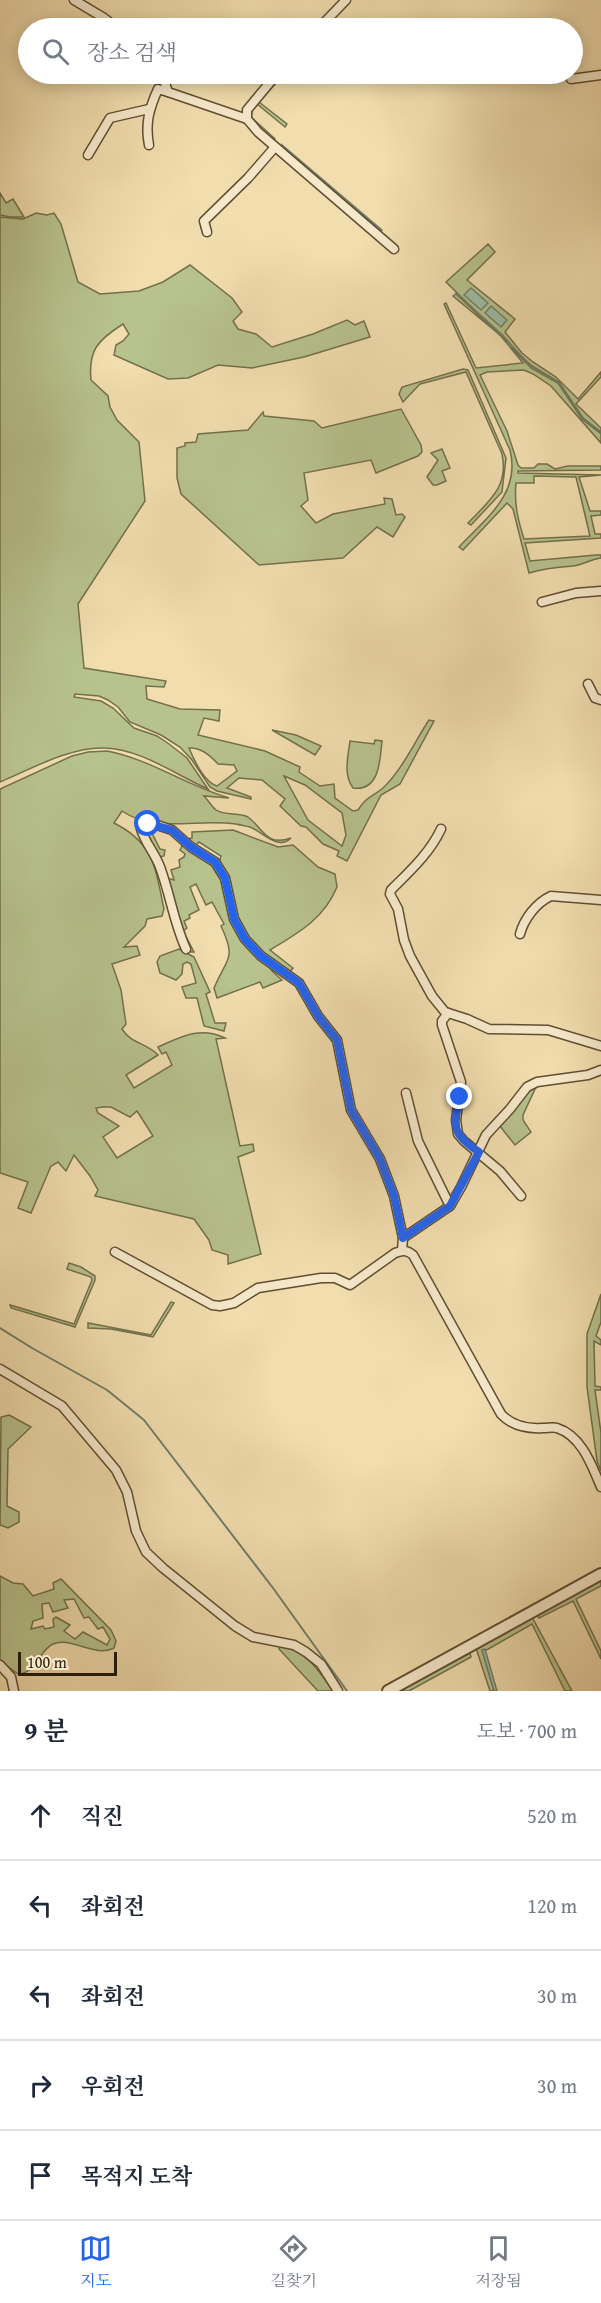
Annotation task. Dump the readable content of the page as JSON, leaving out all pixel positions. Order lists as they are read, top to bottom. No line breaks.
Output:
{"scale_bar":"100 m","page":{"search":"장소 검색","scale":"100 m","heading":["9 분","도보 · 700 m"],"list":[["직진","520 m"],["좌회전","120 m"],["좌회전","30 m"],["우회전","30 m"],"목적지 도착"],"nav":["지도","길찾기","저장됨"]}}
